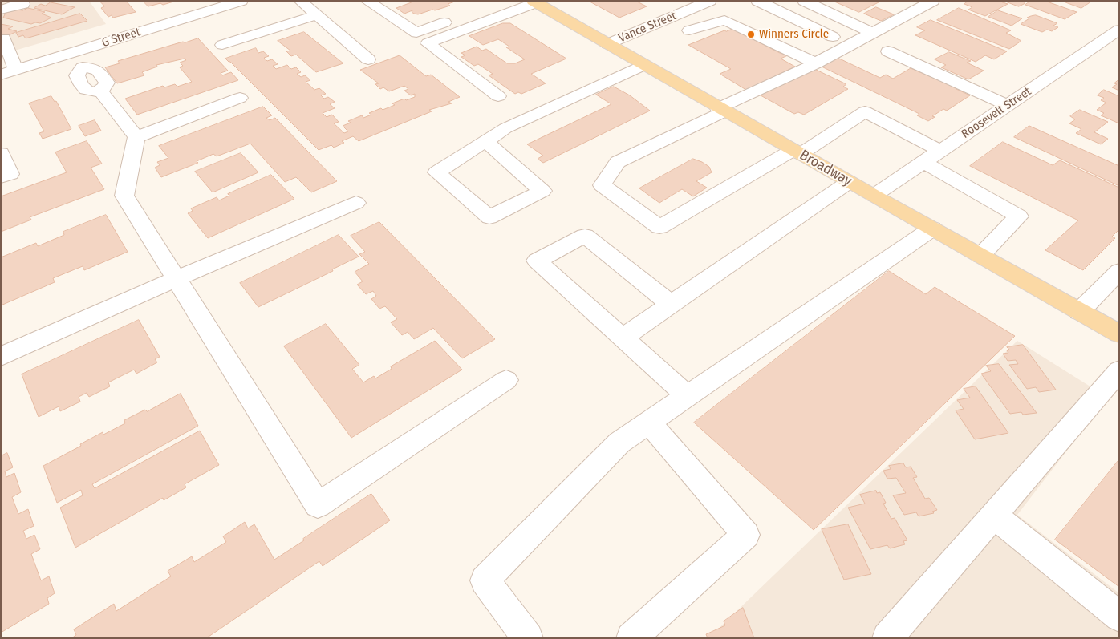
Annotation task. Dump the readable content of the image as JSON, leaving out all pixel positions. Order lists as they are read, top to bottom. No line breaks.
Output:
{"streets":{"main road":["Broadway"],"street":["Vance Street","G Street","Roosevelt Street"]},"crossings":[["Vance Street","Broadway"],["Roosevelt Street","Broadway"]],"places":["Winners Circle"]}
